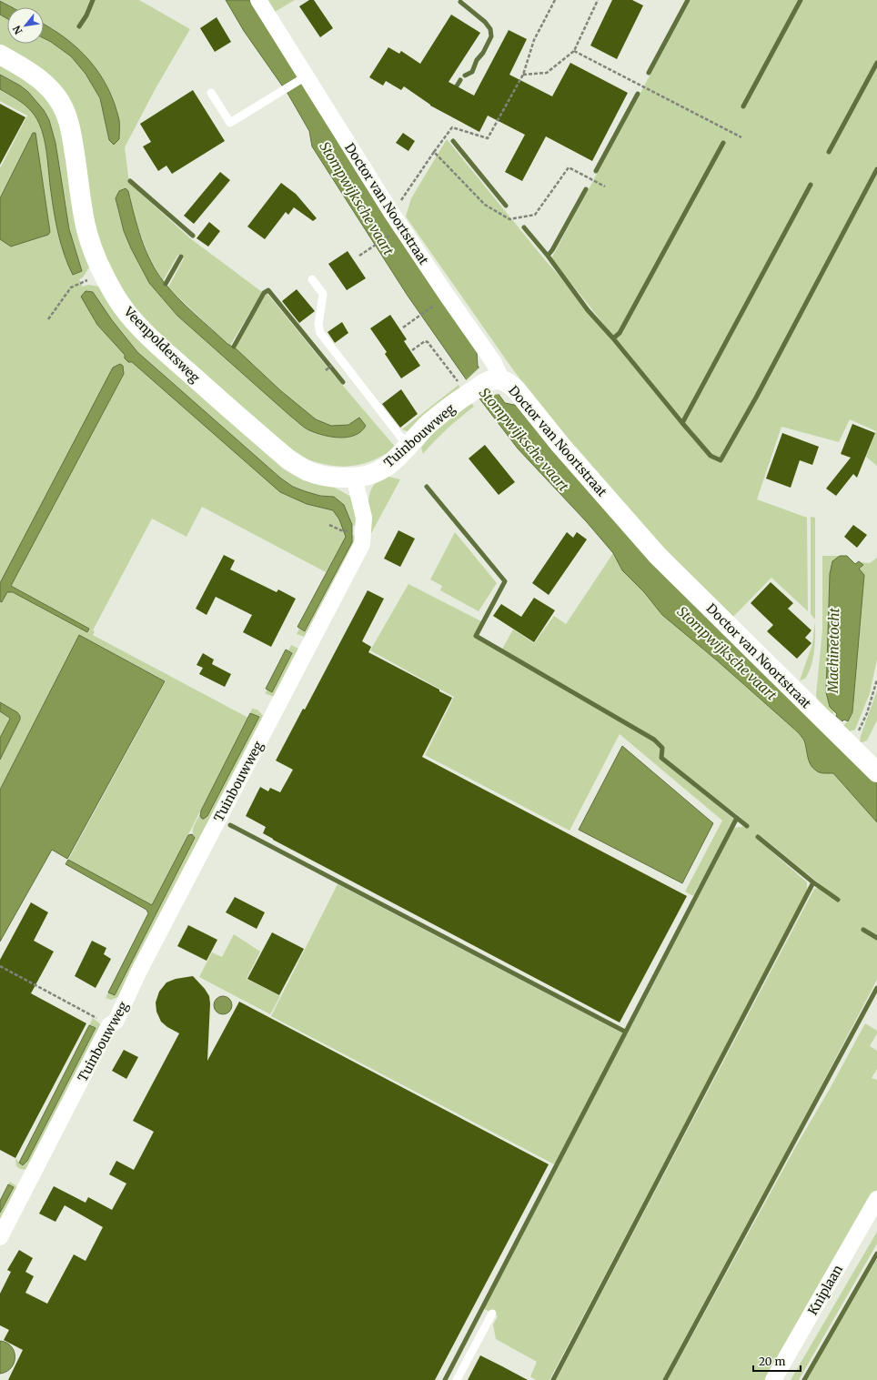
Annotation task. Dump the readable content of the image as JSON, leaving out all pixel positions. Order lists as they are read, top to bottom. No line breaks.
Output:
{"streets":{"street":["Doctor van Noortstraat","Veenpoldersweg","Tuinbouwweg","Kniplaan"]},"crossings":[["Doctor van Noortstraat","Tuinbouwweg"],["Veenpoldersweg","Tuinbouwweg"]],"water":["Stompwijksche vaart","Machinetocht"],"scale_bar":"20 m","north":"bottom left"}
